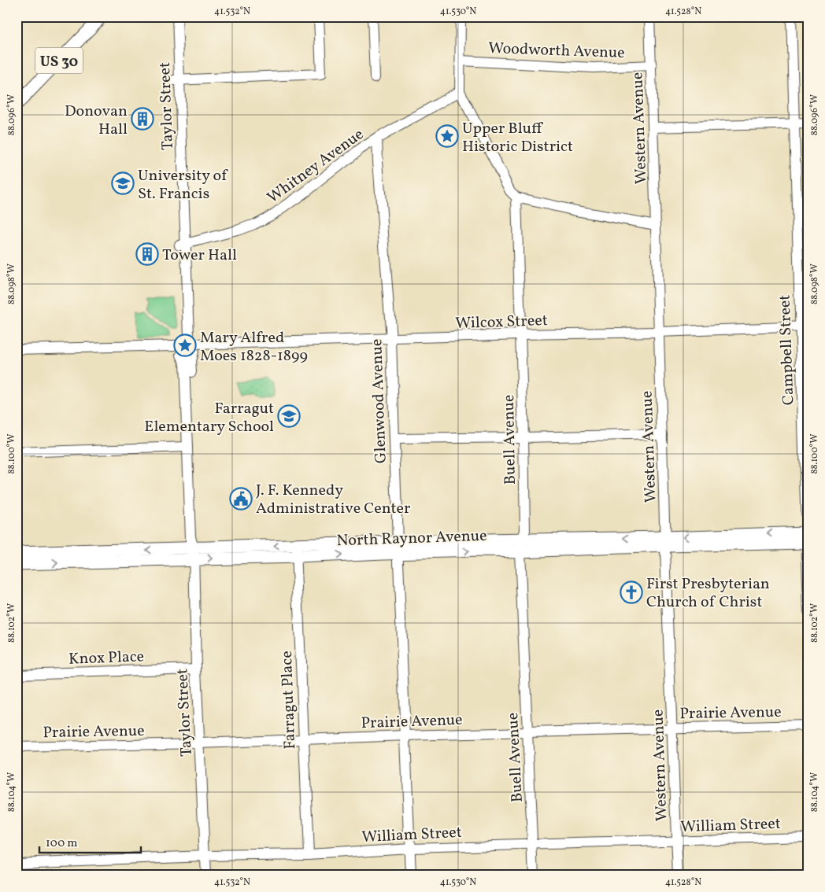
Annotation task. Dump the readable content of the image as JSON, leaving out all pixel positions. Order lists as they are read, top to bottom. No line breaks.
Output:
{"streets":{"main road":["US 30","North Raynor Avenue"],"street":["Woodworth Avenue","Taylor Street","Western Avenue","Whitney Avenue","Wilcox Street","Campbell Street","Glenwood Avenue","Buell Avenue","Knox Place","Farragut Place","Prairie Avenue","William Street"]},"crossings":[["Woodworth Avenue","Western Avenue"],["Taylor Street","Whitney Avenue"],["Taylor Street","Wilcox Street"],["Taylor Street","North Raynor Avenue"],["Taylor Street","Knox Place"],["Taylor Street","Prairie Avenue"],["Taylor Street","William Street"],["Western Avenue","Wilcox Street"],["Western Avenue","North Raynor Avenue"],["Western Avenue","Prairie Avenue"],["Western Avenue","William Street"],["Whitney Avenue","Glenwood Avenue"],["Wilcox Street","Campbell Street"],["Wilcox Street","Glenwood Avenue"],["Wilcox Street","Buell Avenue"],["Campbell Street","North Raynor Avenue"],["Glenwood Avenue","North Raynor Avenue"],["Glenwood Avenue","Prairie Avenue"],["Glenwood Avenue","William Street"],["Buell Avenue","North Raynor Avenue"],["Buell Avenue","Prairie Avenue"],["Buell Avenue","William Street"],["North Raynor Avenue","Farragut Place"],["Farragut Place","Prairie Avenue"],["Farragut Place","William Street"]],"places":{"building":["Donovan Hall","Tower Hall"],"place":["Upper Bluff Historic District","Mary Alfred Moes 1828-1899"],"school or university":["University of St. Francis","Farragut Elementary School"],"public building":["J. F. Kennedy Administrative Center"],"church":["First Presbyterian Church of Christ"]},"scale_bar":"100 m","coordinates":["41.532°N","41.530°N","41.528°N","88.096°W","88.098°W","88.100°W","88.102°W","88.104°W"]}
